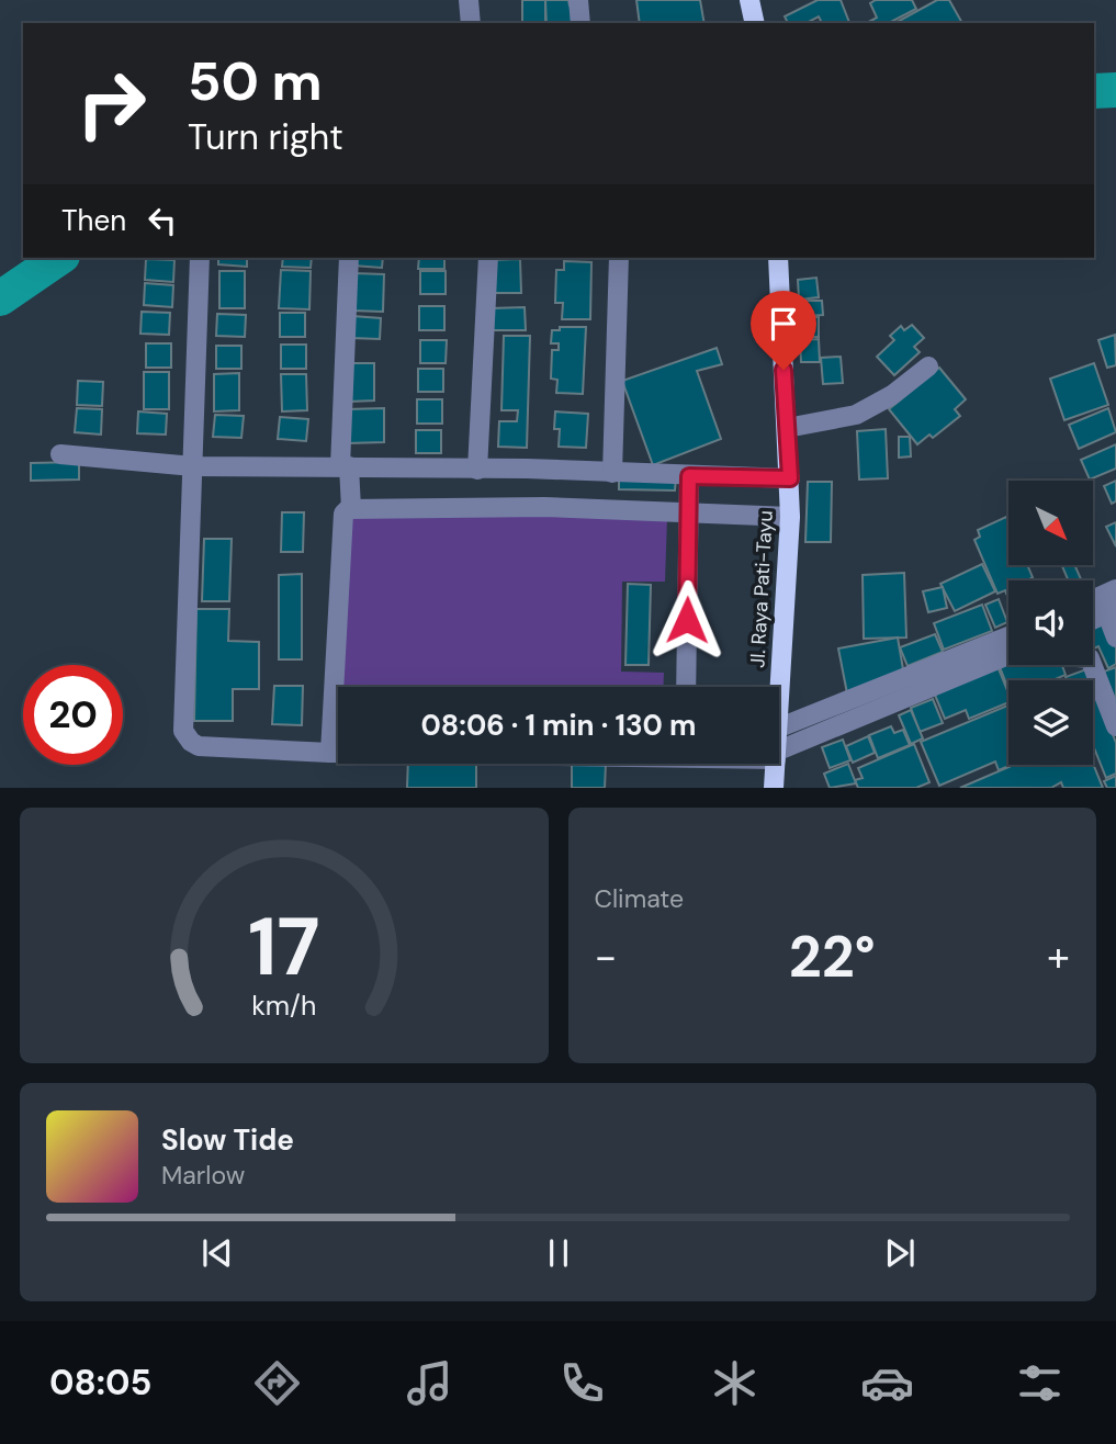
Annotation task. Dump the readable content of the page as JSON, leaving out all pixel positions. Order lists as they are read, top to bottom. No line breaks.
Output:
{"streets":{"main road":["Jl. Raya Pati-Tayu"]},"north":"bottom right","page":{"turn":["50 m","Turn right"],"then":"Then","limit":"20","trip":"08:06 · 1 min · 130 m","tile":"Climate","heat":["−","22°","+"],"song":["Slow Tide","Marlow"],"tabs":"08:05","gauge":["17","km/h"]}}
